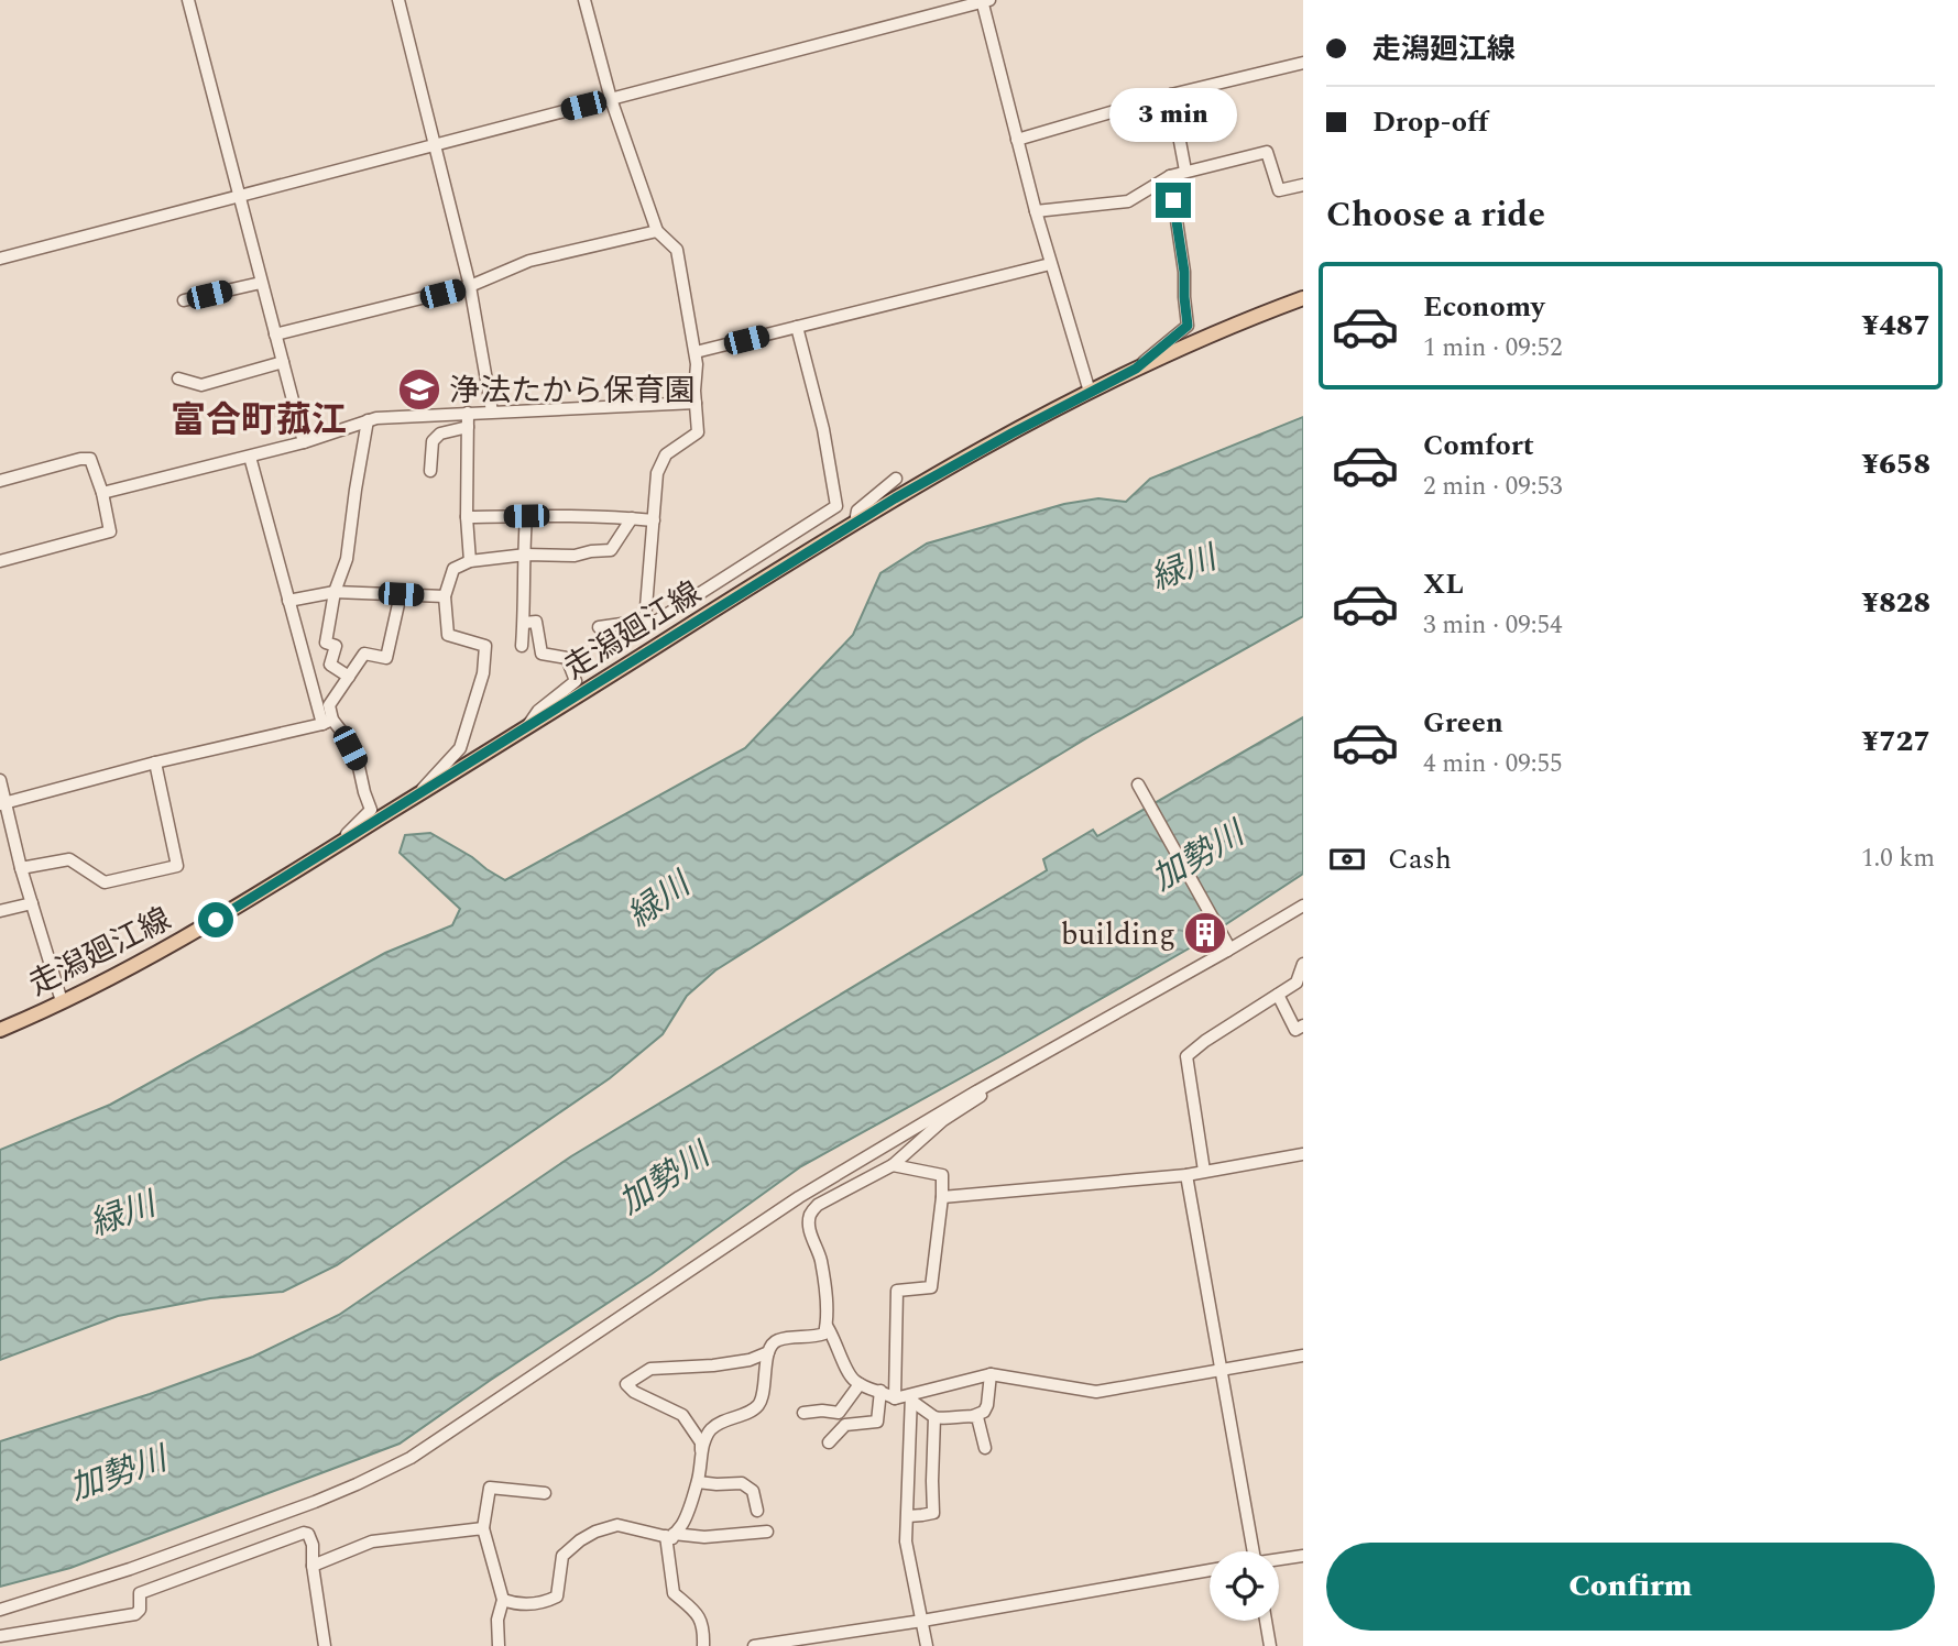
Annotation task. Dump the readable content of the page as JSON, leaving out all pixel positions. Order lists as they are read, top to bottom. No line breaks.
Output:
{"streets":{"main road":["走潟廻江線"]},"districts":["富合町菰江"],"water":["緑川","加勢川"],"places":{"school or university":["浄法たから保育園"],"building":["building"]},"page":{"banner":["走潟廻江線","Drop-off"],"bubble":"3 min","heading":"Choose a ride","list":[{"name":"Economy","note":"1 min · 09:52","value":"¥487"},{"name":"Comfort","note":"2 min · 09:53","value":"¥658"},{"name":"XL","note":"3 min · 09:54","value":"¥828"},{"name":"Green","note":"4 min · 09:55","value":"¥727"}],"pay":["Cash","1.0 km"],"buttons":"Confirm"}}
